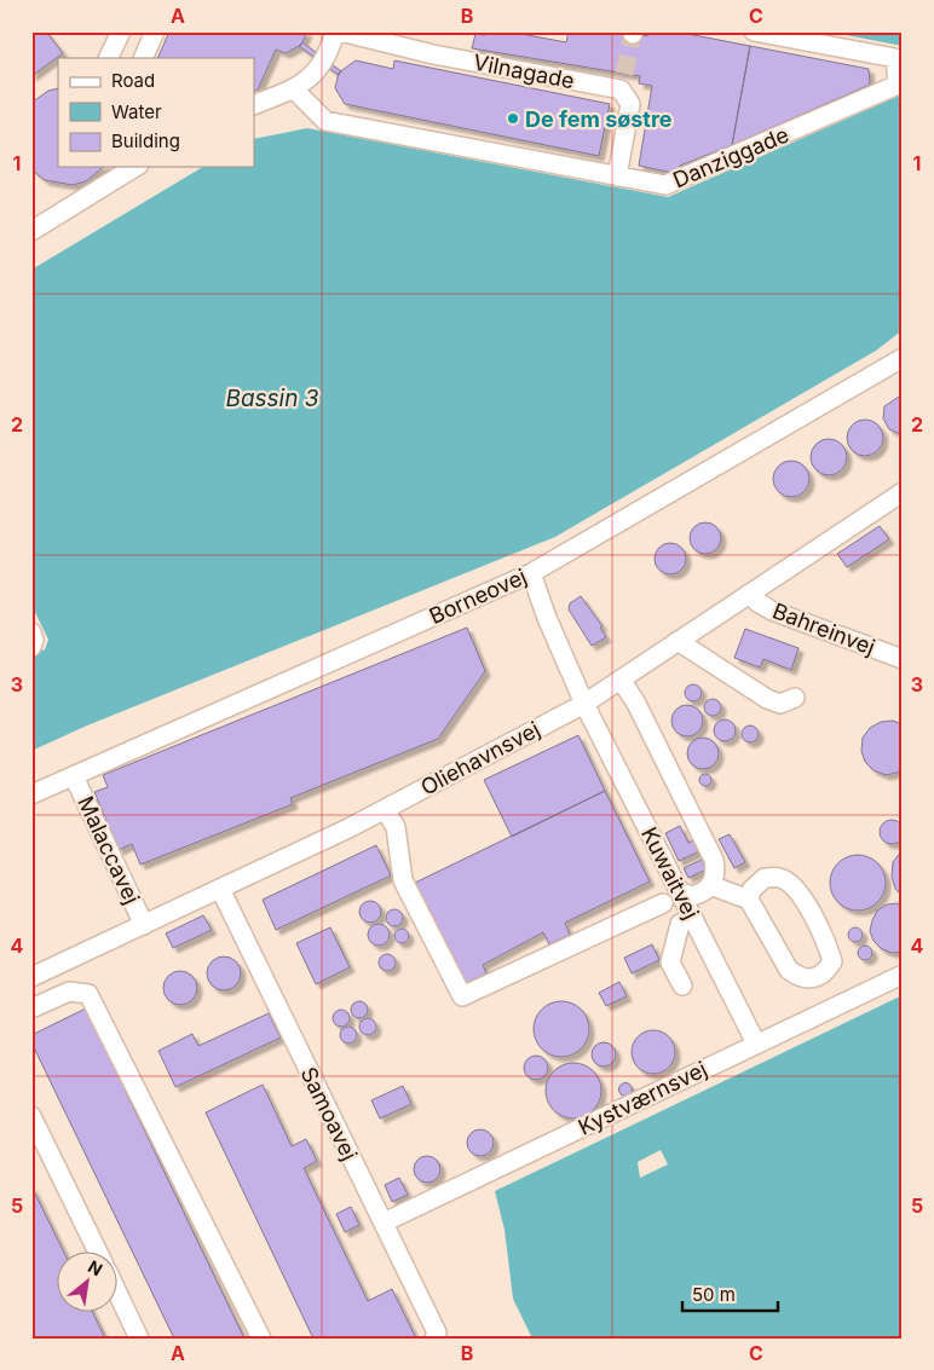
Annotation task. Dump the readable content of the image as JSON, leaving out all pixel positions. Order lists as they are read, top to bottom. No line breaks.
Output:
{"streets":{"street":["Vilnagade","Danziggade","Borneovej","Bahreinvej","Oliehavnsvej","Malaccavej","Kuwaitvej","Kystværnsvej","Samoavej"]},"crossings":[["Vilnagade","Danziggade"],["Borneovej","Malaccavej"],["Borneovej","Kuwaitvej"],["Bahreinvej","Oliehavnsvej"],["Oliehavnsvej","Malaccavej"],["Oliehavnsvej","Kuwaitvej"],["Oliehavnsvej","Samoavej"],["Kuwaitvej","Kystværnsvej"],["Kystværnsvej","Samoavej"]],"water":["Bassin 3"],"places":["De fem søstre"],"legend":["Road","Water","Building"],"scale_bar":"50 m","north":"top right","grid":{"columns":["A","B","C"],"rows":["1","2","3","4","5"]}}
